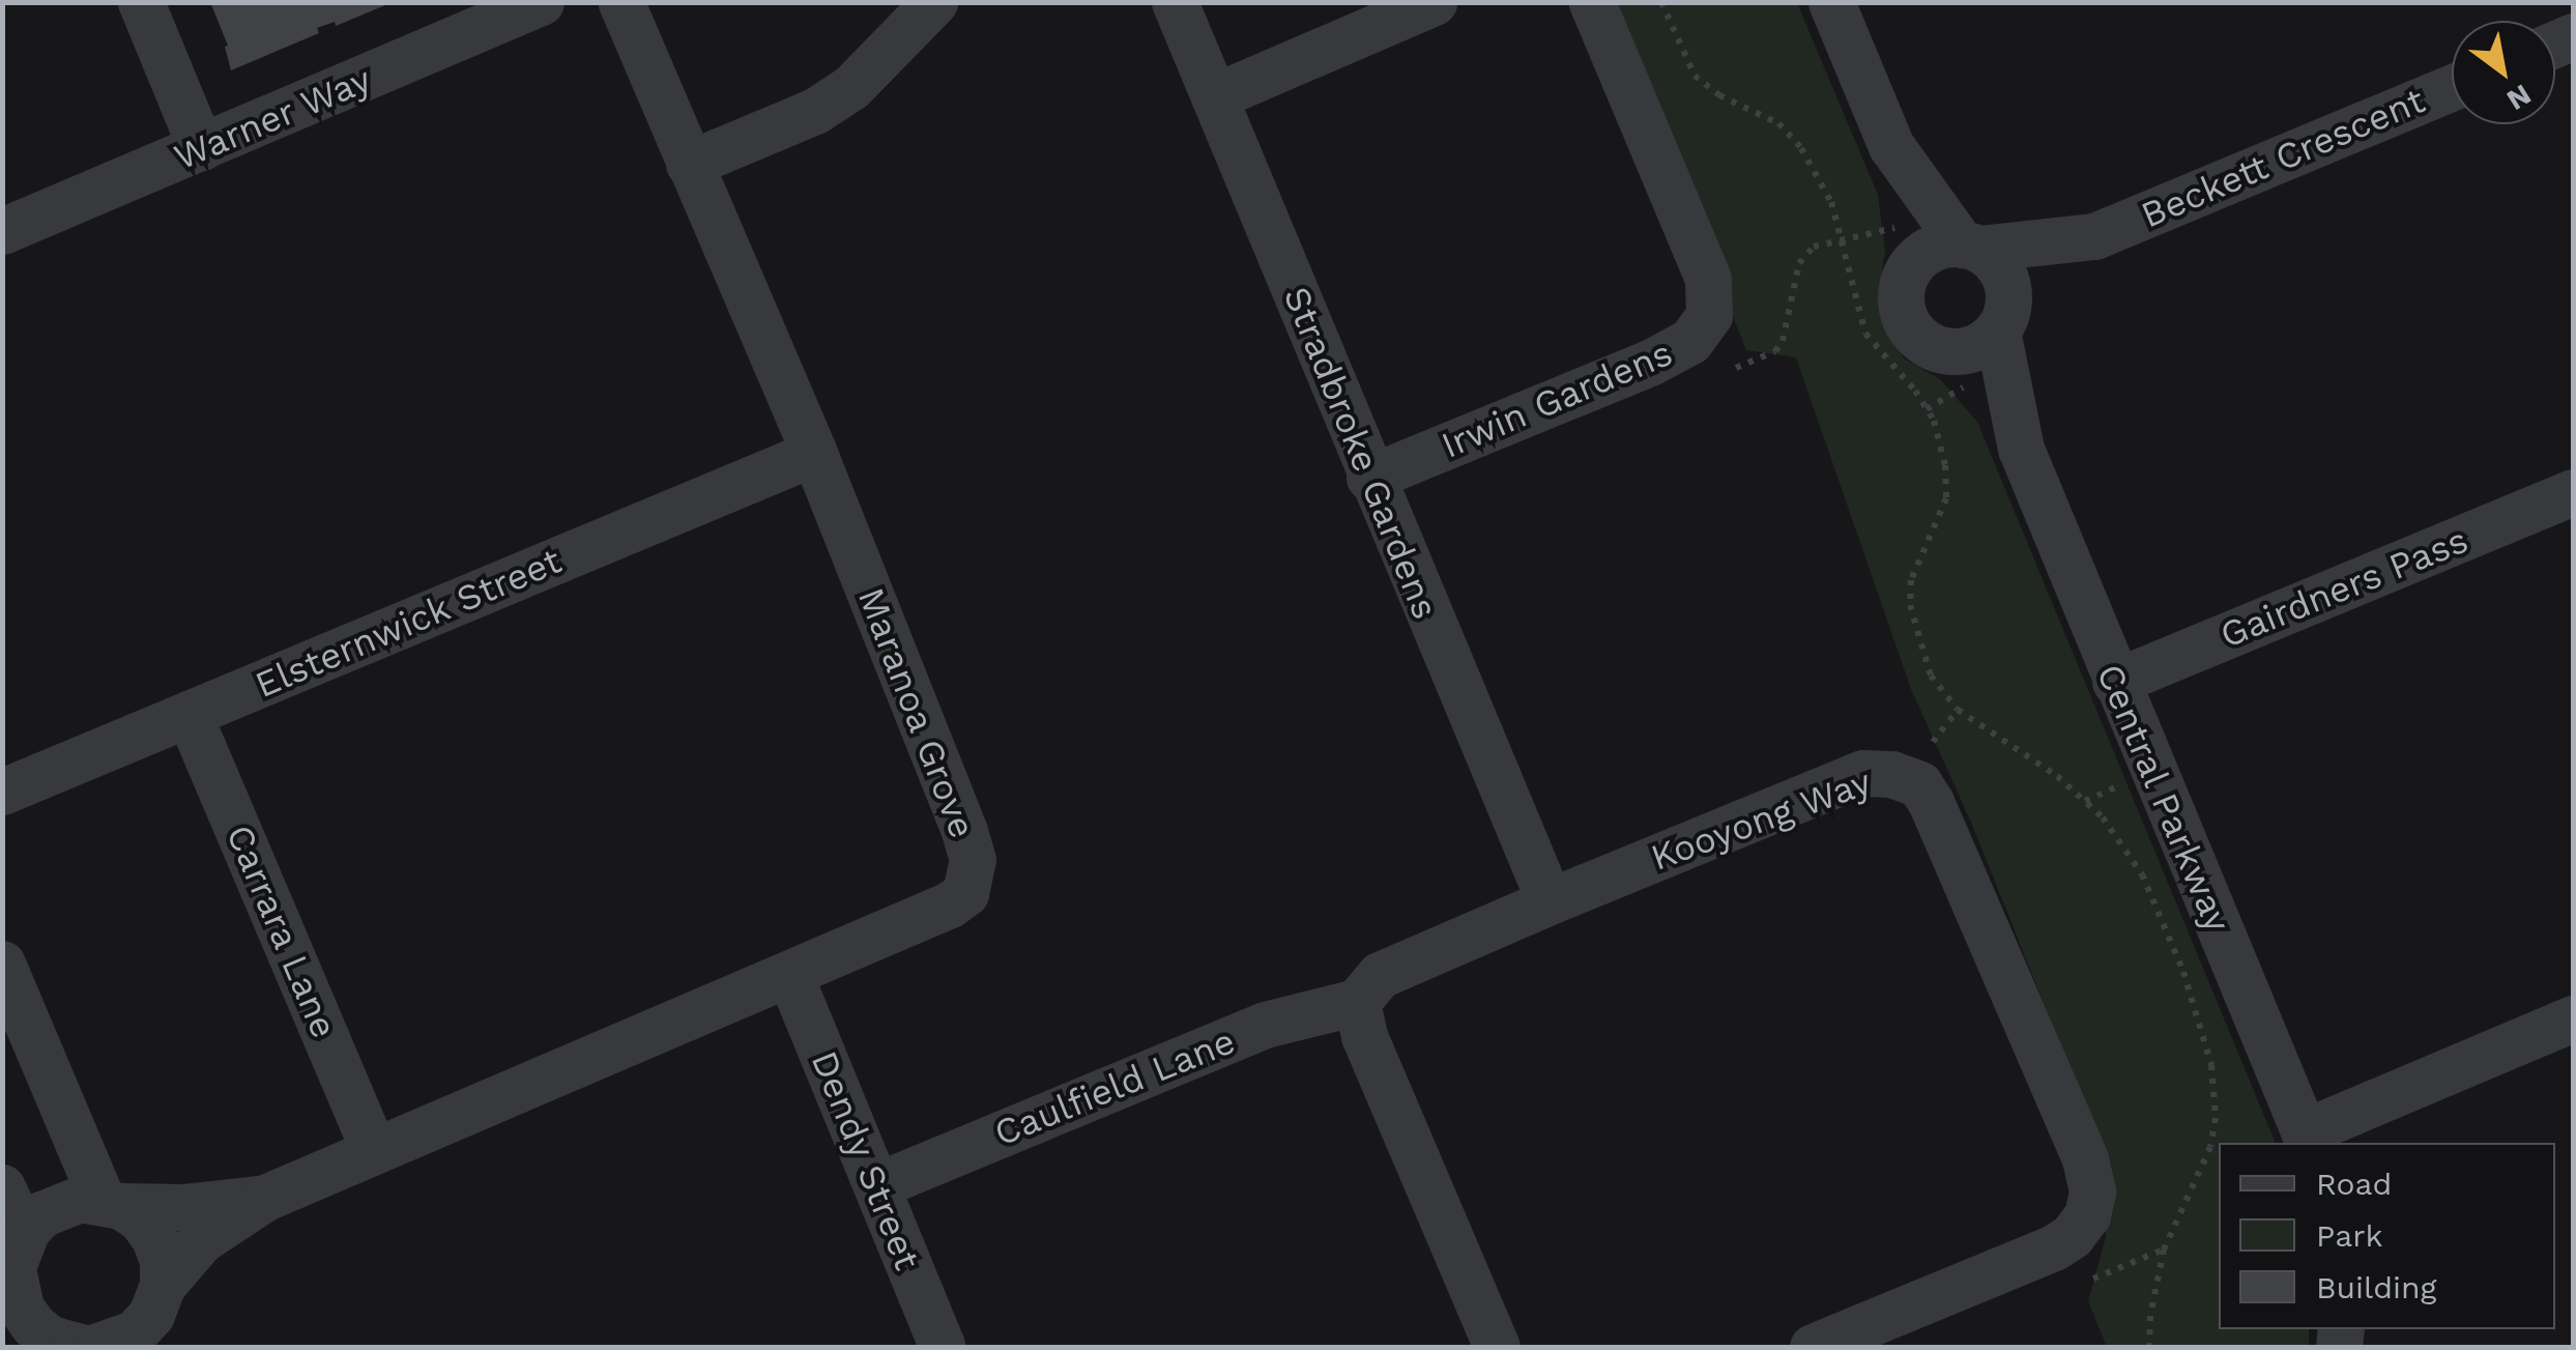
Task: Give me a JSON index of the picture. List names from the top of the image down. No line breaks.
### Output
{"streets":{"street":["Warner Way","Beckett Crescent","Irwin Gardens","Stradbroke Gardens","Gairdners Pass","Elsternwick Street","Maranoa Grove","Central Parkway","Kooyong Way","Carrara Lane","Caulfield Lane","Dendy Street"]},"crossings":[["Beckett Crescent","Central Parkway"],["Irwin Gardens","Stradbroke Gardens"],["Stradbroke Gardens","Kooyong Way"],["Gairdners Pass","Central Parkway"],["Elsternwick Street","Maranoa Grove"],["Elsternwick Street","Carrara Lane"],["Maranoa Grove","Carrara Lane"],["Maranoa Grove","Dendy Street"],["Kooyong Way","Caulfield Lane"],["Caulfield Lane","Dendy Street"]],"legend":["Road","Park","Building"],"north":"bottom right"}
